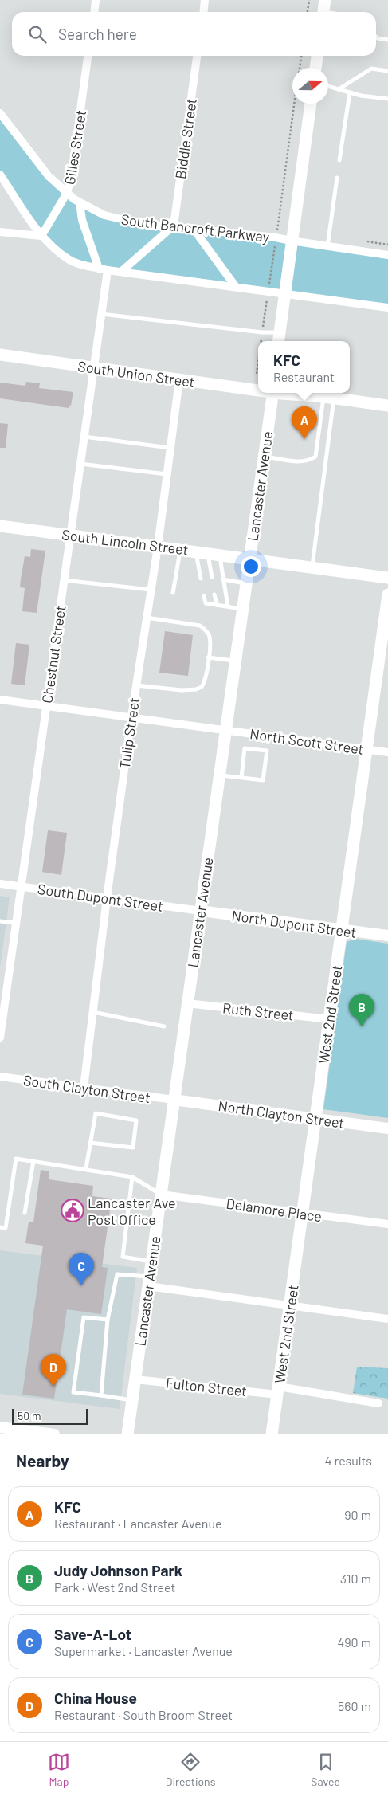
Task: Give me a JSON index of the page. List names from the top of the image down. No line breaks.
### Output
{"streets":{"main road":["South Union Street","Lancaster Avenue","South Lincoln Street","West 2nd Street"],"street":["Biddle Street","Gilles Street","South Bancroft Parkway","Chestnut Street","Tulip Street","North Scott Street","South Dupont Street","North Dupont Street","Ruth Street","South Clayton Street","North Clayton Street","Delamore Place","Fulton Street"]},"crossings":[["Biddle Street","South Bancroft Parkway"],["Gilles Street","South Bancroft Parkway"],["South Union Street","Chestnut Street"],["South Union Street","Tulip Street"],["Lancaster Avenue","South Lincoln Street"],["Lancaster Avenue","North Scott Street"],["Lancaster Avenue","South Dupont Street"],["Lancaster Avenue","North Dupont Street"],["Lancaster Avenue","Ruth Street"],["Lancaster Avenue","South Clayton Street"],["Lancaster Avenue","North Clayton Street"],["Lancaster Avenue","Delamore Place"],["Lancaster Avenue","Fulton Street"],["South Lincoln Street","Chestnut Street"],["South Lincoln Street","Tulip Street"],["Chestnut Street","North Scott Street"],["Chestnut Street","South Dupont Street"],["Tulip Street","North Scott Street"],["Tulip Street","South Dupont Street"],["Tulip Street","South Clayton Street"],["North Scott Street","West 2nd Street"],["South Dupont Street","North Dupont Street"],["North Dupont Street","West 2nd Street"],["Ruth Street","West 2nd Street"],["West 2nd Street","North Clayton Street"],["West 2nd Street","Delamore Place"],["West 2nd Street","Fulton Street"],["South Clayton Street","North Clayton Street"]],"places":{"public building":["Lancaster Ave Post Office"]},"scale_bar":"50 m","north":"right","page":{"search":"Search here","popup":["KFC","Restaurant"],"pins":["A","B","C","D"],"scale":"50 m","heading":["Nearby","4 results"],"list":[{"mark":"A","name":"KFC","note":"Restaurant · Lancaster Avenue","value":"90 m"},{"mark":"B","name":"Judy Johnson Park","note":"Park · West 2nd Street","value":"310 m"},{"mark":"C","name":"Save-A-Lot","note":"Supermarket · Lancaster Avenue","value":"490 m"},{"mark":"D","name":"China House","note":"Restaurant · South Broom Street","value":"560 m"}],"nav":["Map","Directions","Saved"]}}
